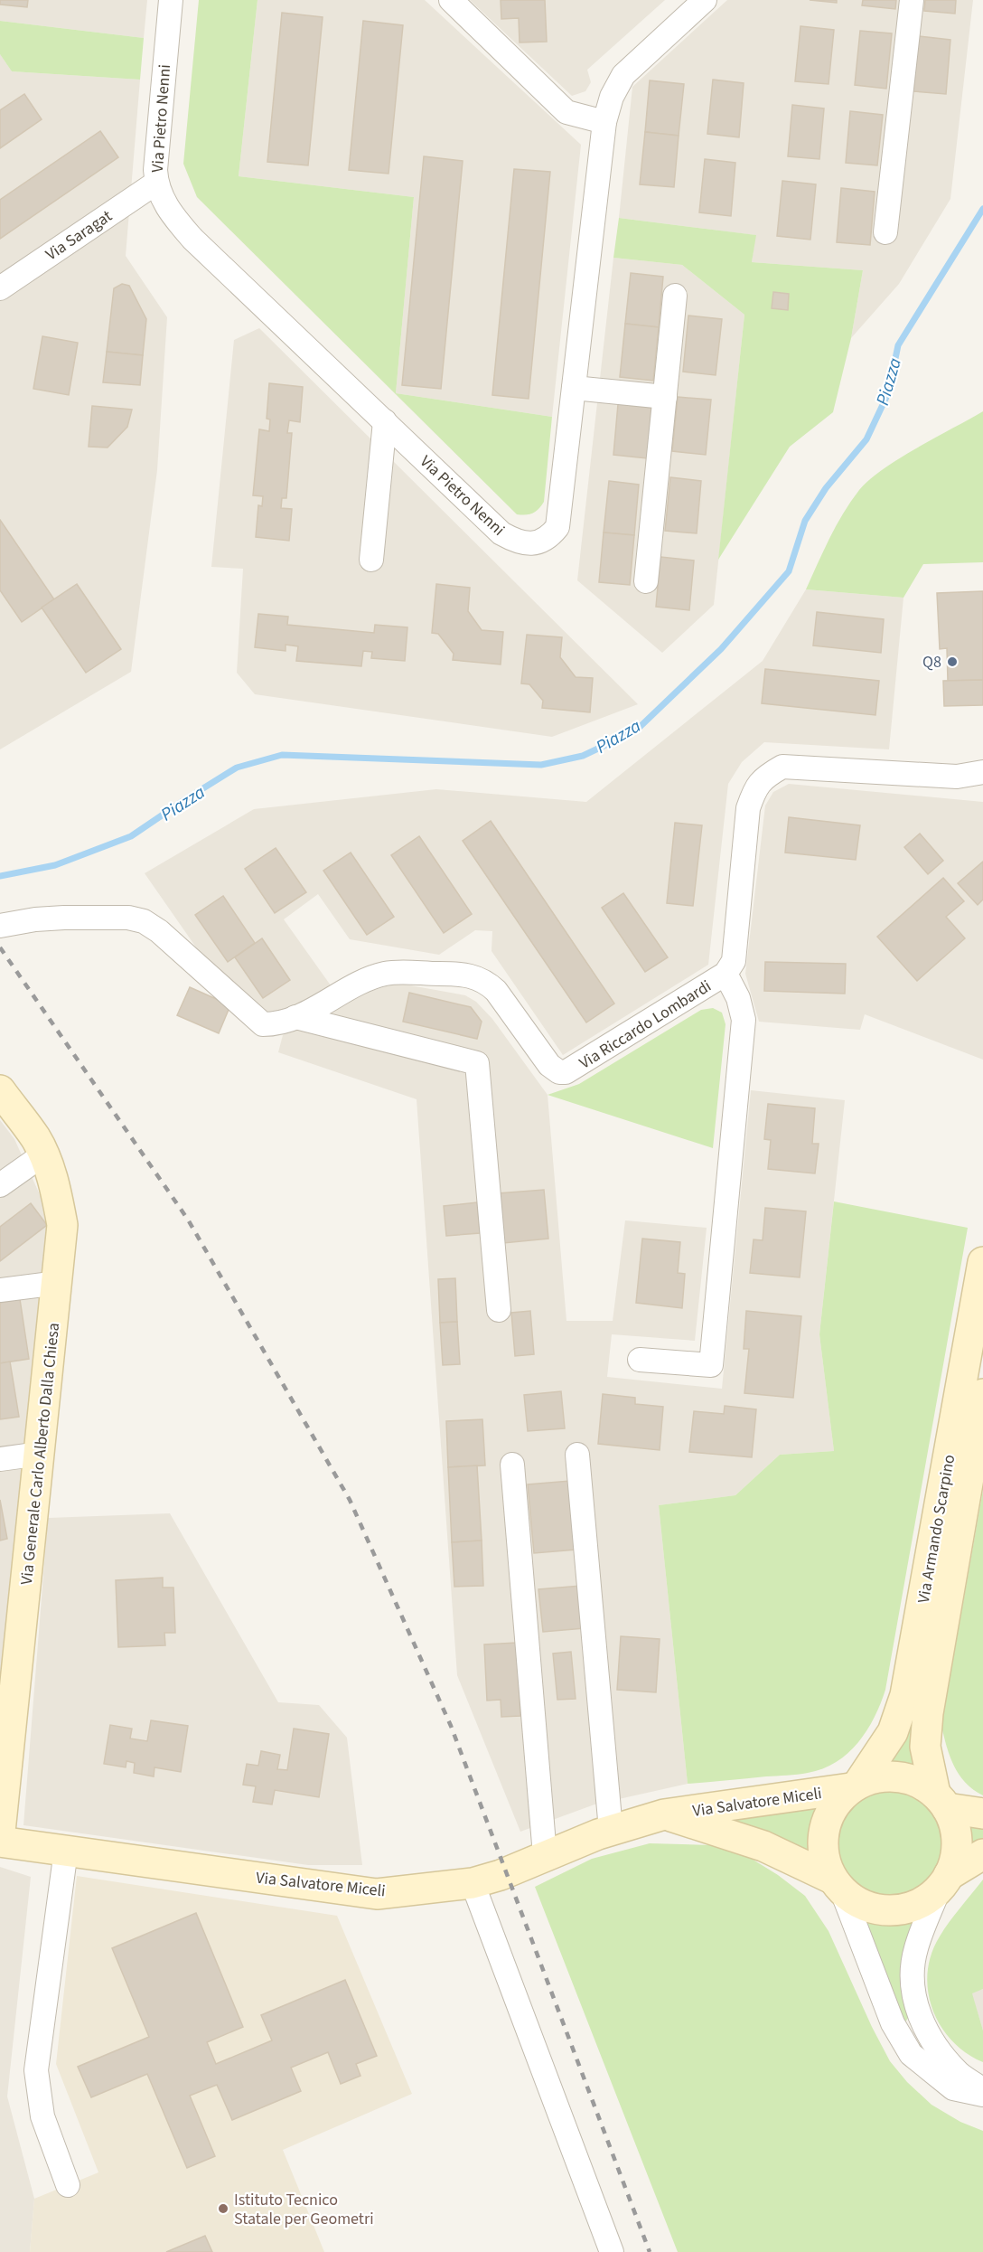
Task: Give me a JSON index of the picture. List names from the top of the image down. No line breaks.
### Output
{"streets":{"street":["Via Pietro Nenni","Via Saragat","Via Riccardo Lombardi","Via Generale Carlo Alberto Dalla Chiesa","Via Armando Scarpino","Via Salvatore Miceli"]},"crossings":[["Via Pietro Nenni","Via Saragat"],["Via Armando Scarpino","Via Salvatore Miceli"]],"water":["Piazza"],"places":["Q8","Istituto Tecnico Statale per Geometri"]}
